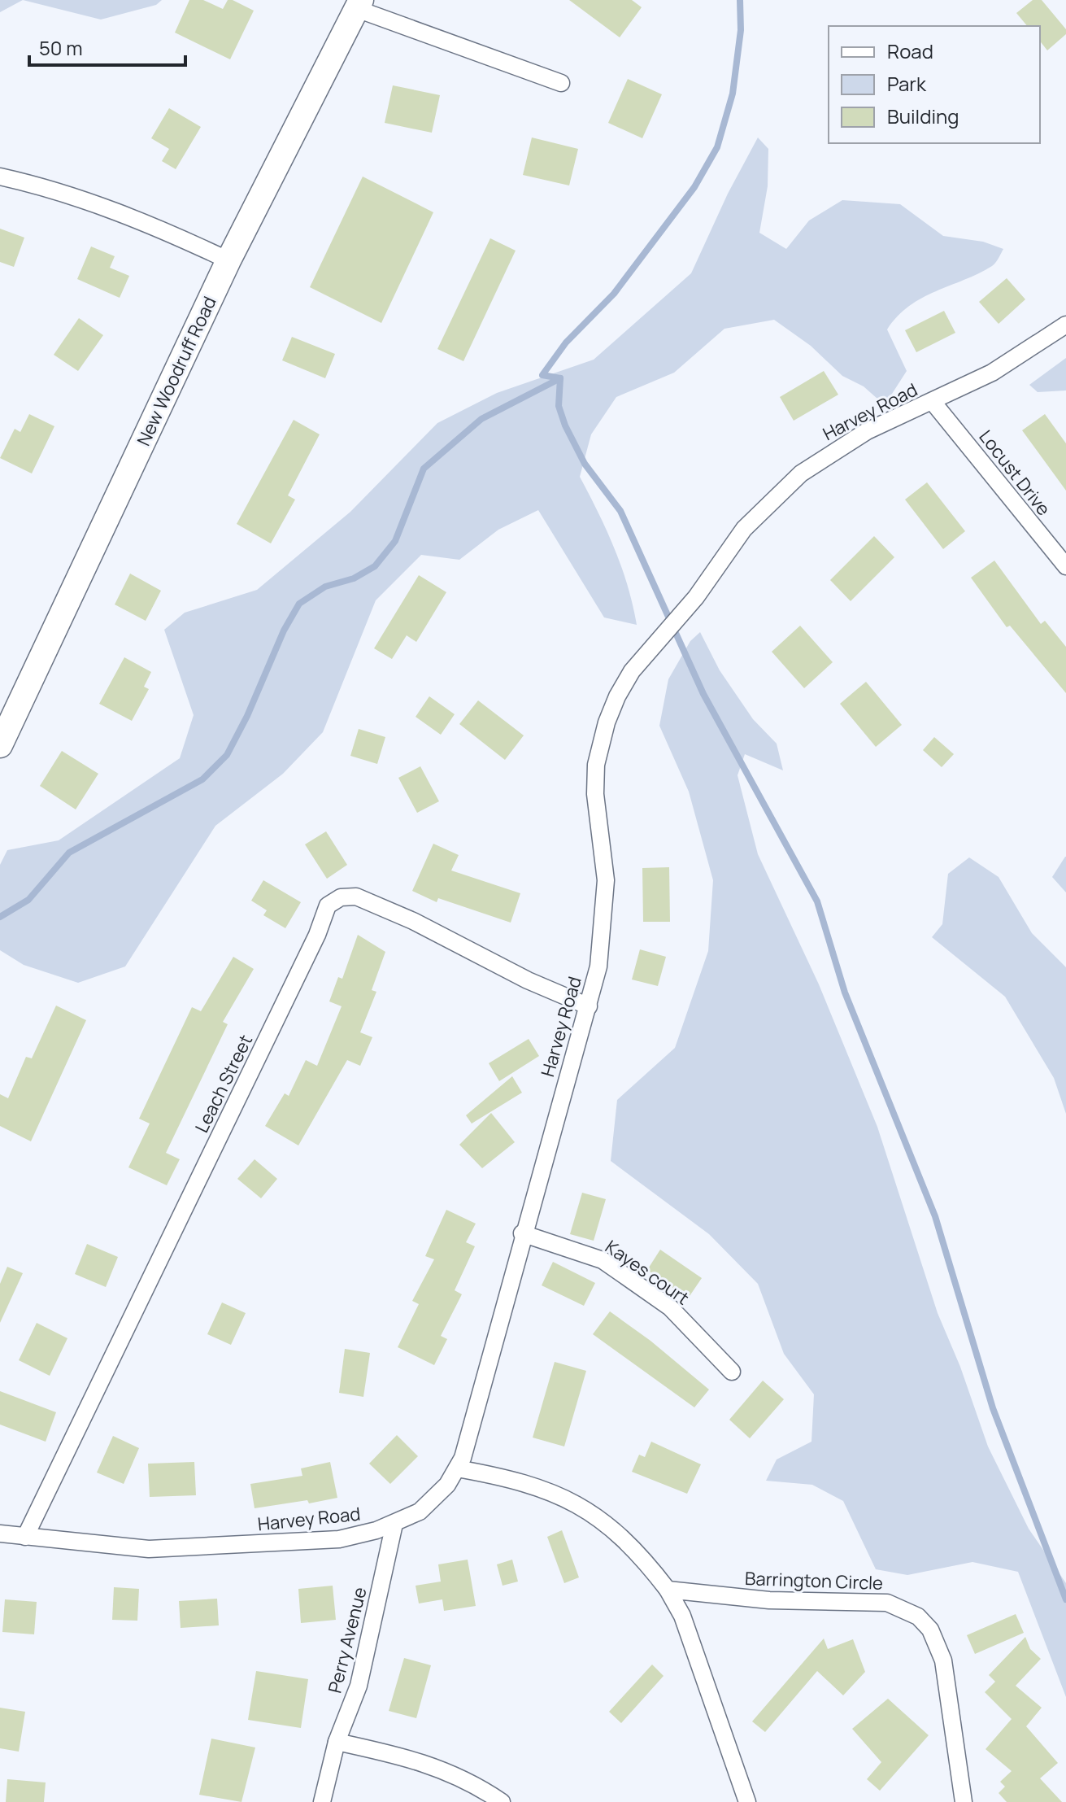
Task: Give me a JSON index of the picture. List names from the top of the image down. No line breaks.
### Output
{"streets":{"main road":["New Woodruff Road"],"street":["Harvey Road","Locust Drive","Leach Street","Kayes court","Barrington Circle","Perry Avenue"]},"crossings":[["Harvey Road","Locust Drive"],["Harvey Road","Leach Street"],["Harvey Road","Kayes court"],["Harvey Road","Perry Avenue"]],"legend":["Road","Park","Building"],"scale_bar":"50 m"}
